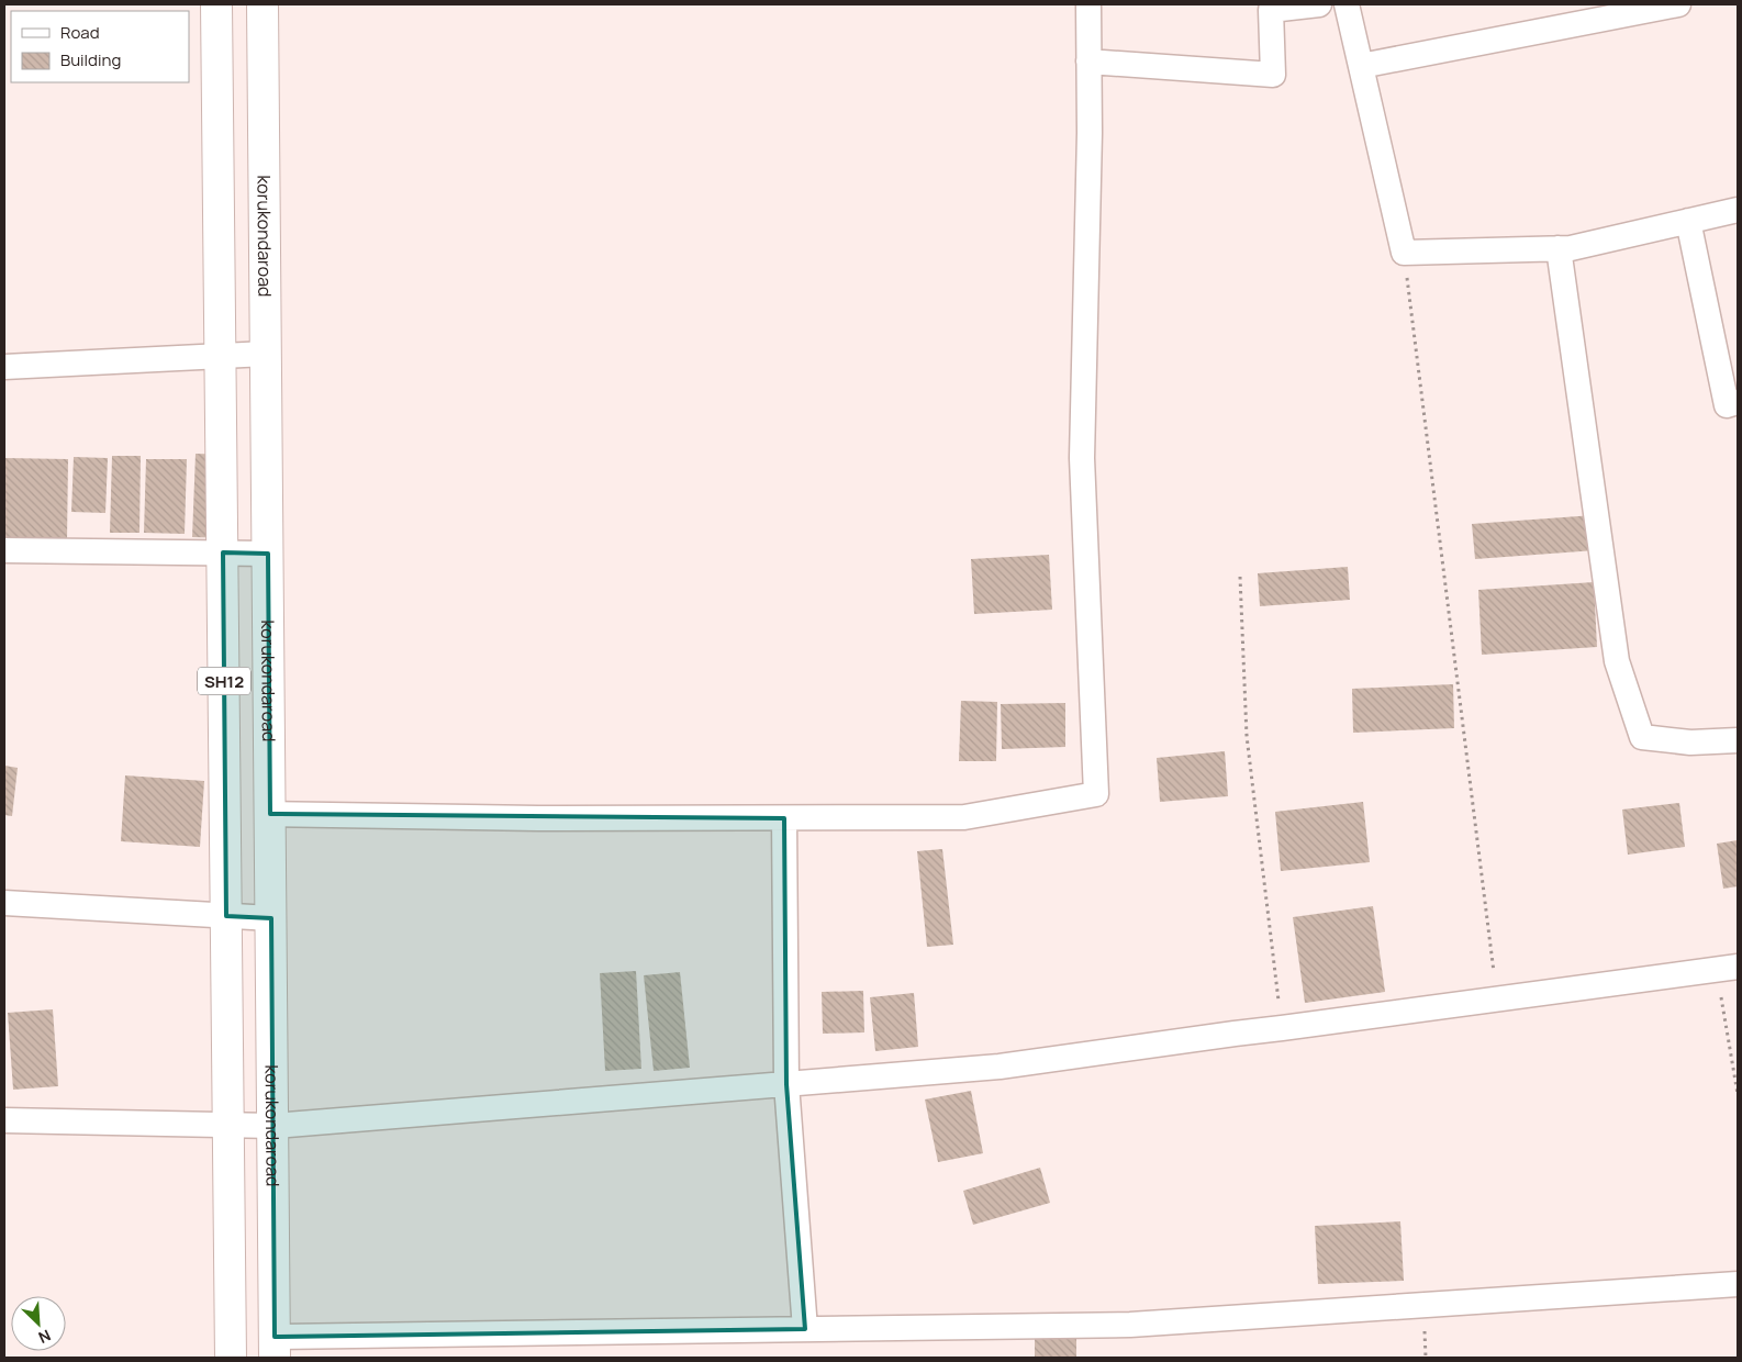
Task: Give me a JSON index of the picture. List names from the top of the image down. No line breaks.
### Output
{"streets":{"main road":["korukondaroad","SH12"]},"legend":["Road","Building"],"north":"bottom right"}
